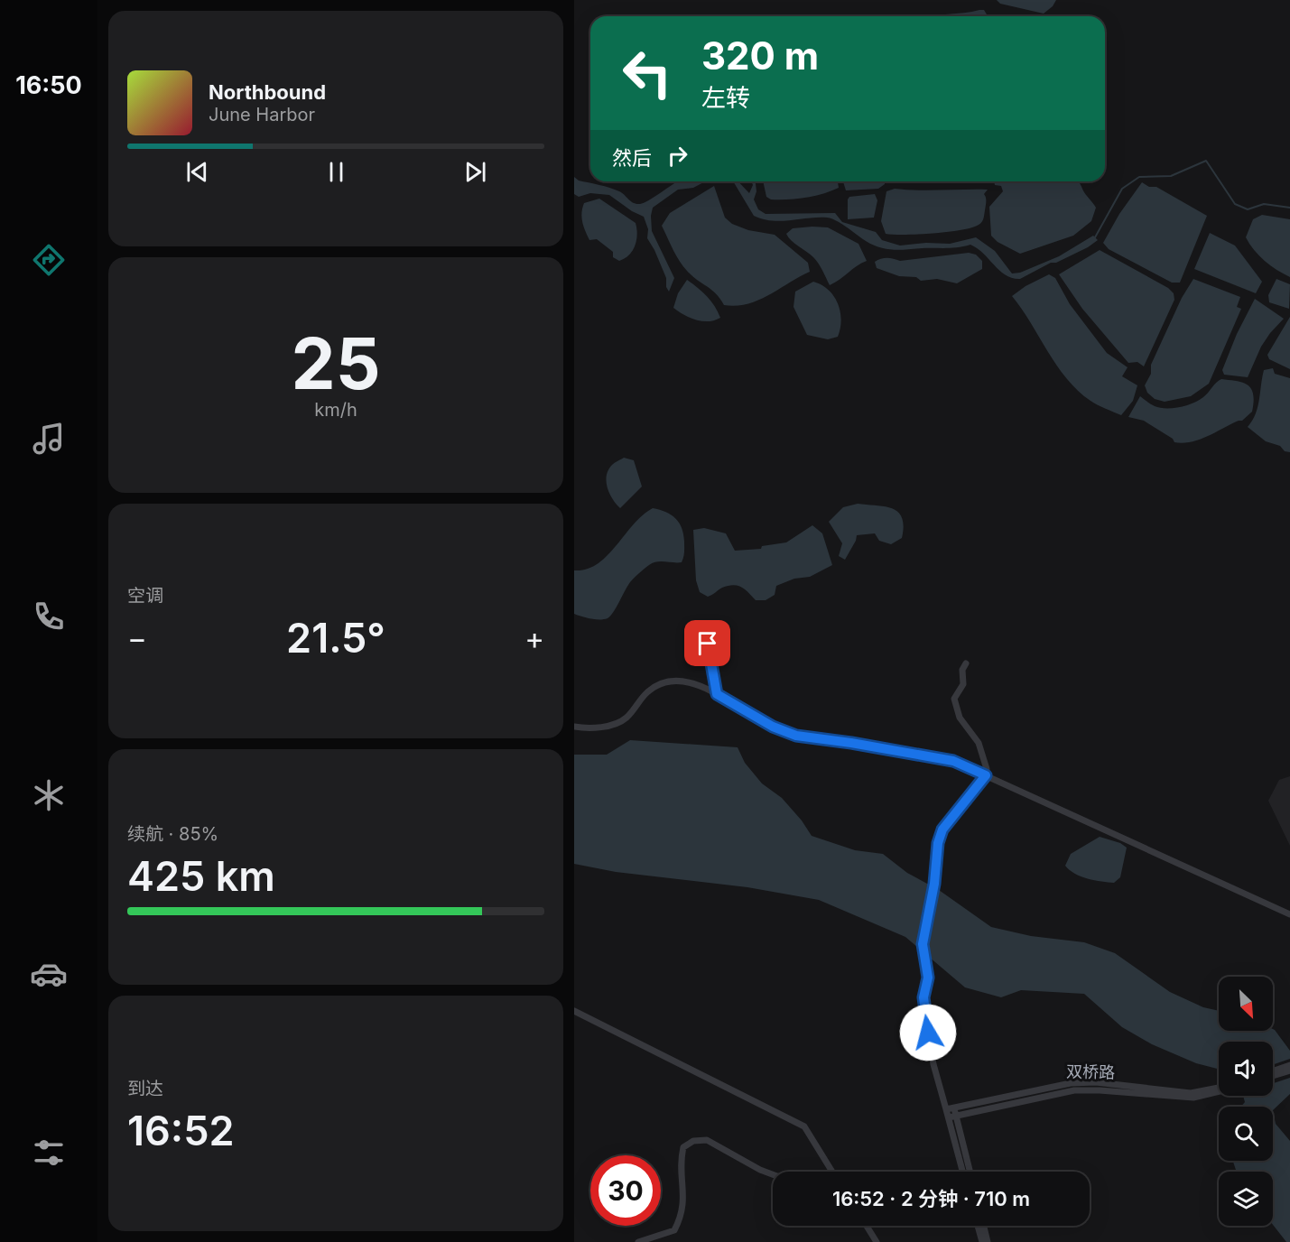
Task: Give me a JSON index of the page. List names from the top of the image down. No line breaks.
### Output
{"streets":{"street":["双桥路"]},"north":"bottom right","page":{"tabs":"16:50","turn":["320 m","左转"],"song":["Northbound","June Harbor"],"then":"然后","tile":[["25","km/h"],"空调",["续航 · 85%","425 km"],["到达","16:52"]],"heat":["−","21.5°","+"],"limit":"30","trip":"16:52 · 2 分钟 · 710 m"}}
